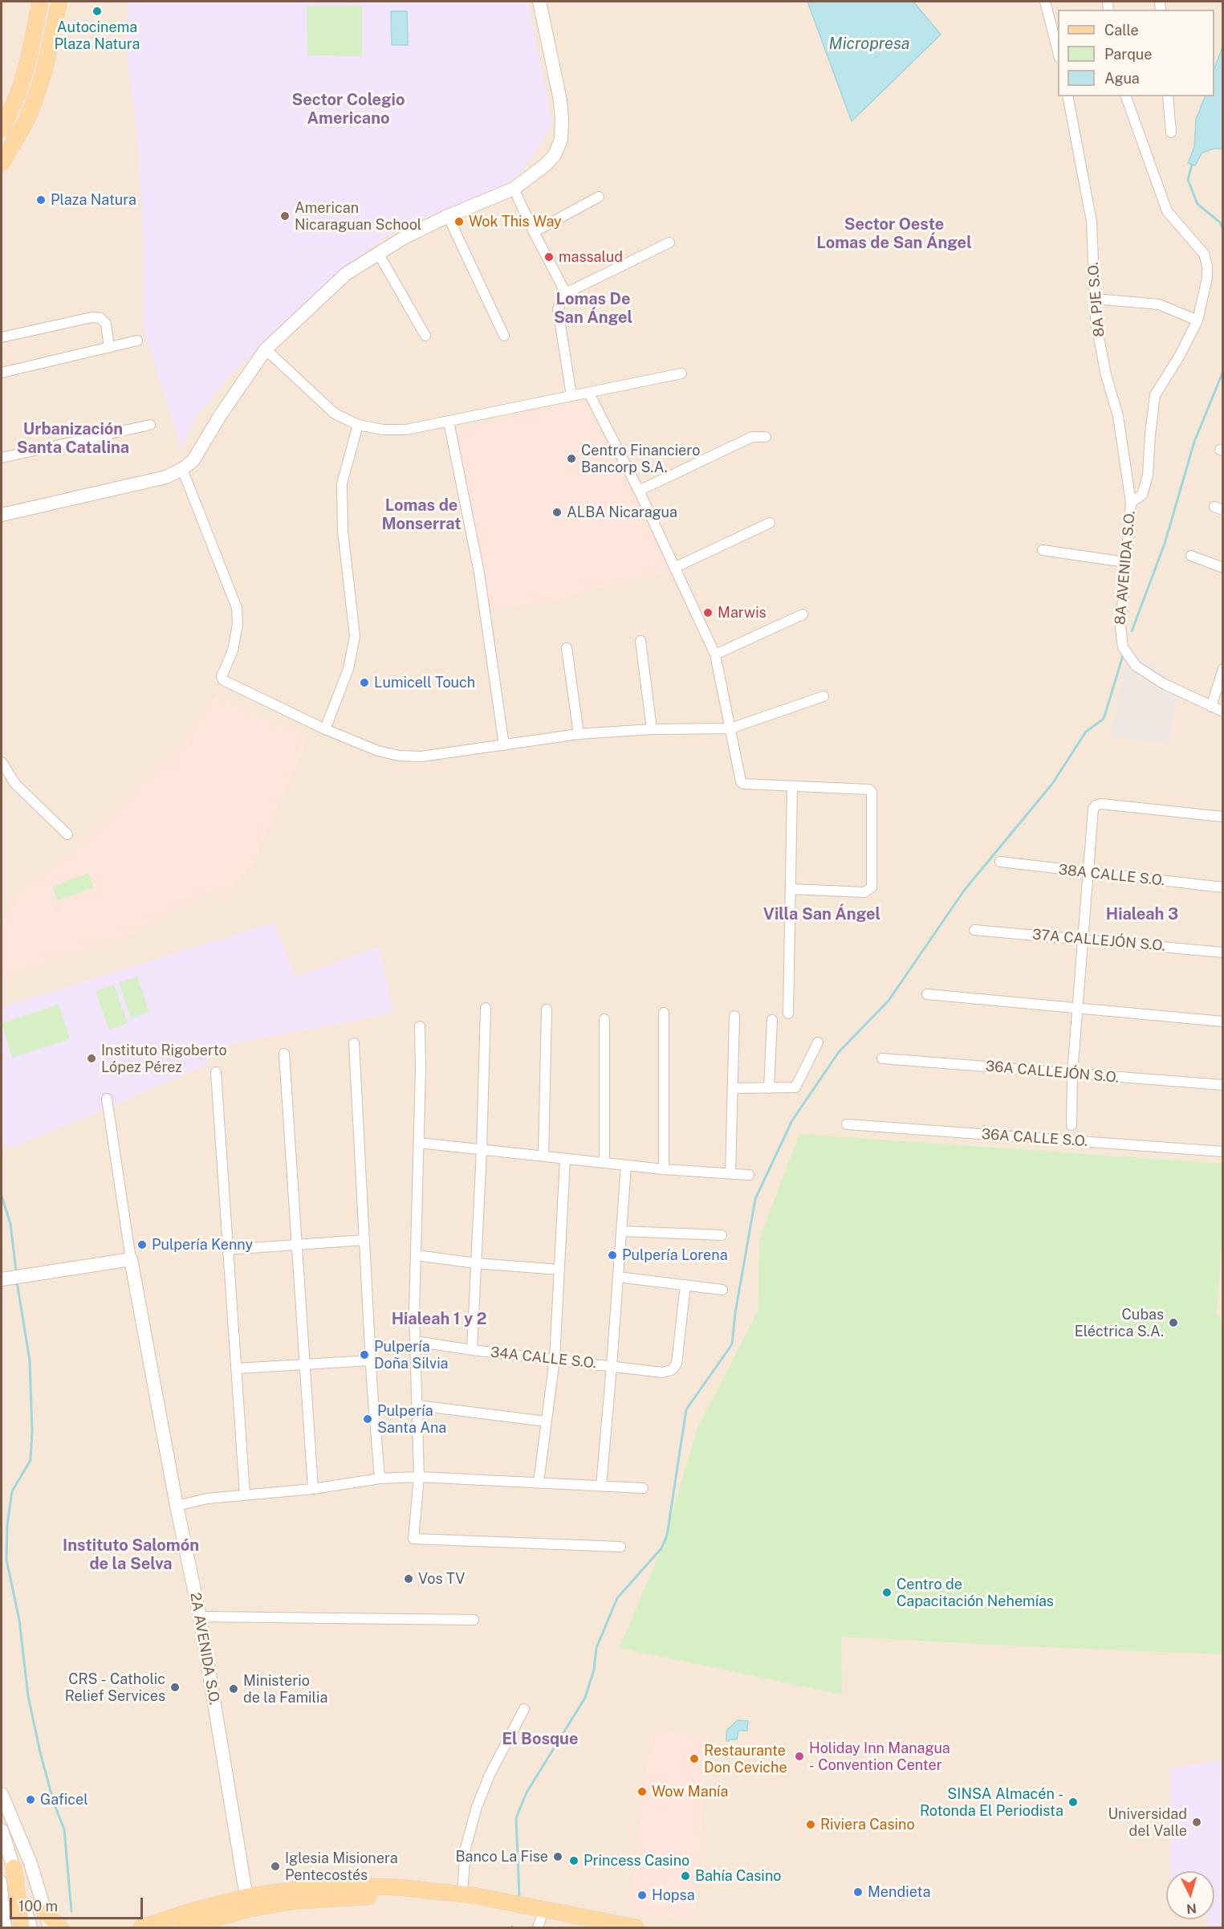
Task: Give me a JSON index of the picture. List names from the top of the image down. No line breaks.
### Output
{"streets":{"street":["8A PJE S.O.","8A AVENIDA S.O.","38A CALLE S.O.","37A CALLEJÓN S.O.","36A CALLEJÓN S.O.","36A CALLE S.O.","34A CALLE S.O.","2A AVENIDA S.O."]},"crossings":[["8A PJE S.O.","8A AVENIDA S.O."]],"districts":["Sector Colegio Americano","Sector Oeste Lomas de San Ángel","Lomas De San Ángel","Urbanización Santa Catalina","Lomas de Monserrat","Villa San Ángel","Hialeah 3","Hialeah 1 y 2","Instituto Salomón de la Selva","El Bosque"],"water":["Micropresa"],"places":["Autocinema Plaza Natura","Plaza Natura","American Nicaraguan School","Wok This Way","massalud","Centro Financiero Bancorp S.A.","ALBA Nicaragua","Marwis","Lumicell Touch","Instituto Rigoberto López Pérez","Pulpería Kenny","Pulpería Lorena","Cubas Eléctrica S.A.","Pulpería Doña Silvia","Pulpería Santa Ana","Vos TV","Centro de Capacitación Nehemías","CRS - Catholic Relief Services","Ministerio de la Familia","Holiday Inn Managua - Convention Center","Restaurante Don Ceviche","Wow Manía","Gaficel","SINSA Almacén - Rotonda El Periodista","Universidad del Valle","Riviera Casino","Banco La Fise","Princess Casino","Iglesia Misionera Pentecostés","Bahía Casino","Mendieta","Hopsa"],"legend":["Calle","Parque","Agua"],"scale_bar":"100 m","north":"bottom"}
